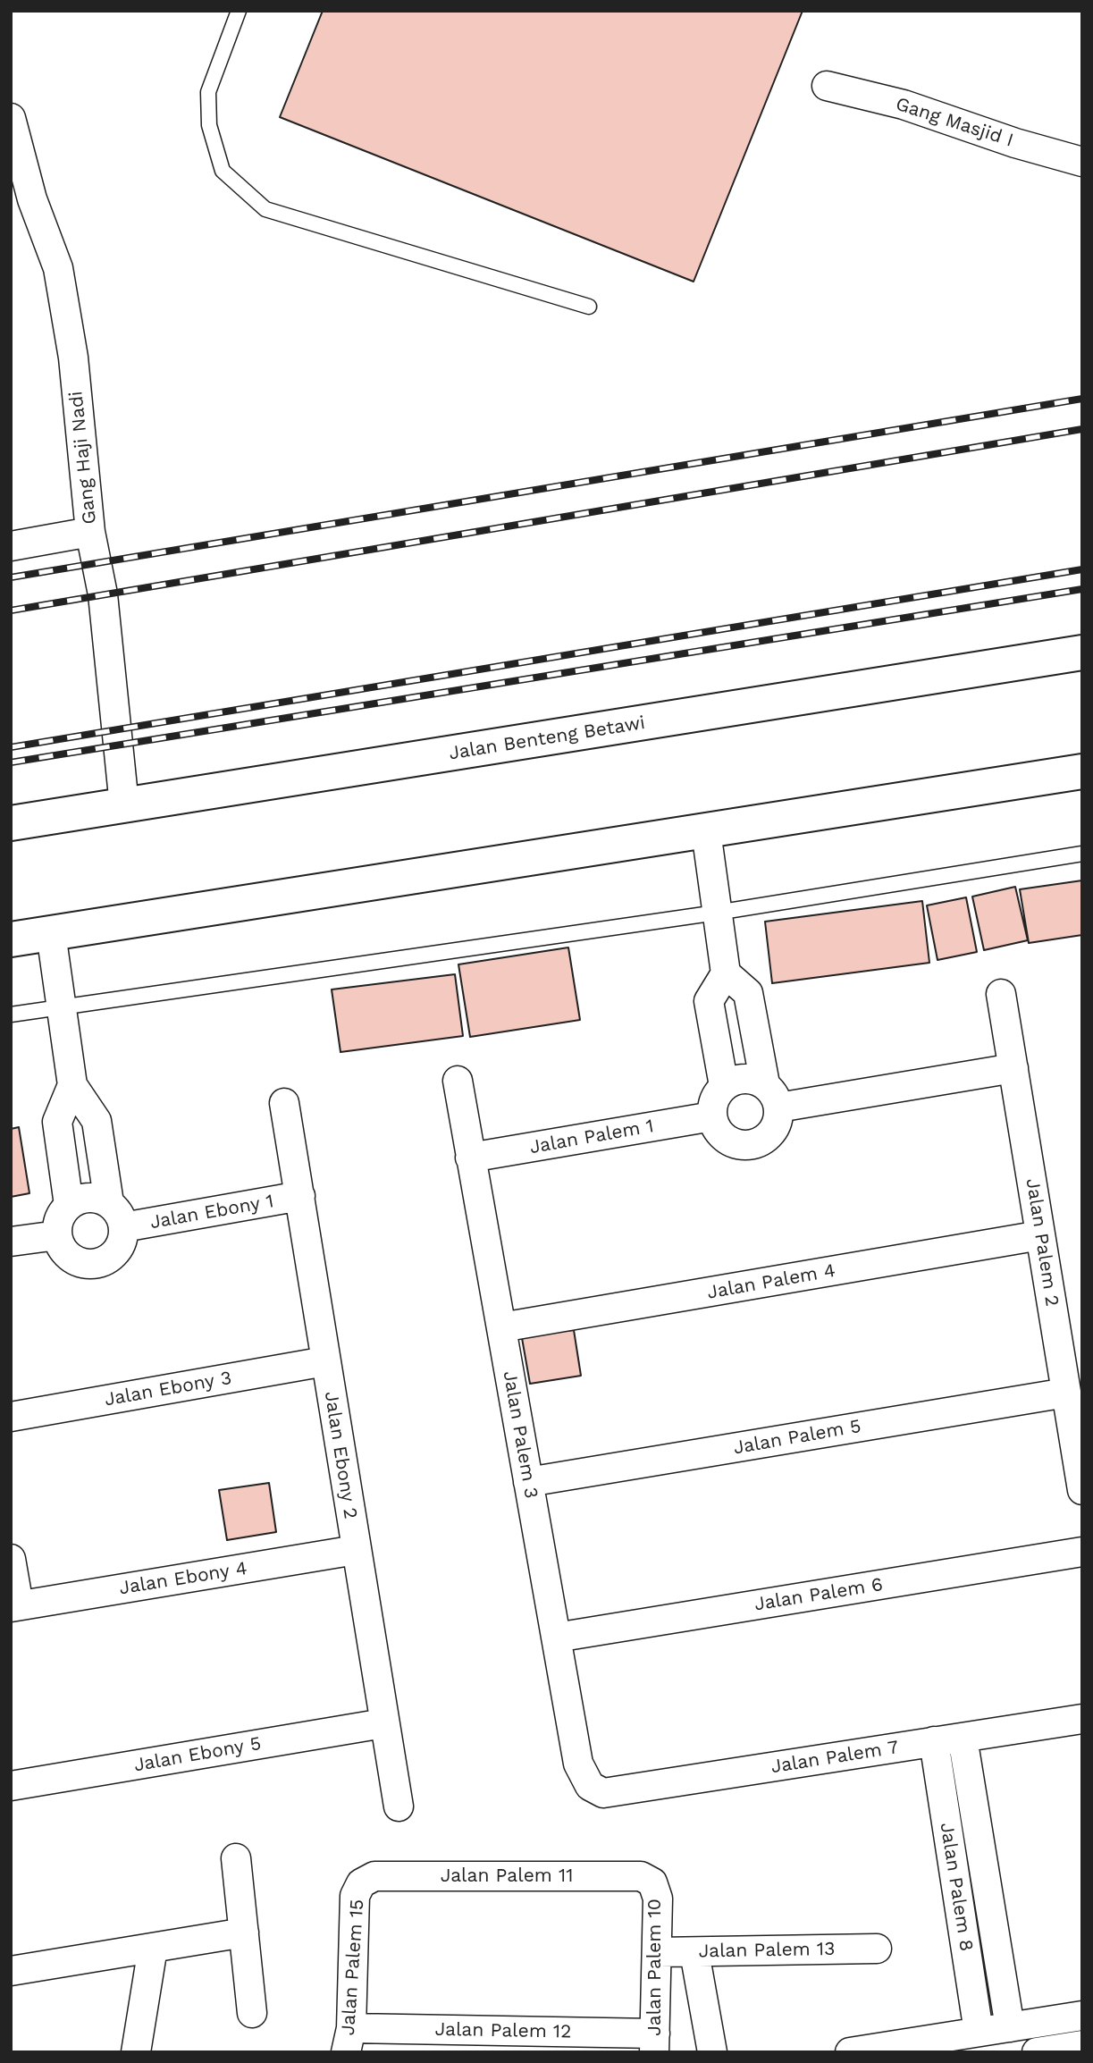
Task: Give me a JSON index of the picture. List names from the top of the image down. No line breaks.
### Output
{"streets":{"main road":["Jalan Benteng Betawi"],"street":["Gang Masjid I","Gang Haji Nadi","Jalan Palem 1","Jalan Ebony 1","Jalan Palem 2","Jalan Palem 4","Jalan Ebony 3","Jalan Palem 3","Jalan Palem 5","Jalan Ebony 2","Jalan Ebony 4","Jalan Palem 6","Jalan Ebony 5","Jalan Palem 7","Jalan Palem 11","Jalan Palem 8","Jalan Palem 13","Jalan Palem 15","Jalan Palem 10","Jalan Palem 12"]},"crossings":[["Gang Haji Nadi","Jalan Benteng Betawi"],["Jalan Palem 1","Jalan Palem 3"],["Jalan Ebony 1","Jalan Ebony 2"],["Jalan Palem 2","Jalan Palem 4"],["Jalan Palem 2","Jalan Palem 5"],["Jalan Palem 4","Jalan Palem 3"],["Jalan Ebony 3","Jalan Ebony 2"],["Jalan Palem 3","Jalan Palem 5"],["Jalan Palem 3","Jalan Palem 6"],["Jalan Palem 3","Jalan Palem 7"],["Jalan Ebony 2","Jalan Ebony 4"],["Jalan Ebony 2","Jalan Ebony 5"],["Jalan Palem 7","Jalan Palem 8"],["Jalan Palem 11","Jalan Palem 15"],["Jalan Palem 11","Jalan Palem 10"],["Jalan Palem 13","Jalan Palem 10"],["Jalan Palem 15","Jalan Palem 12"],["Jalan Palem 10","Jalan Palem 12"]]}
